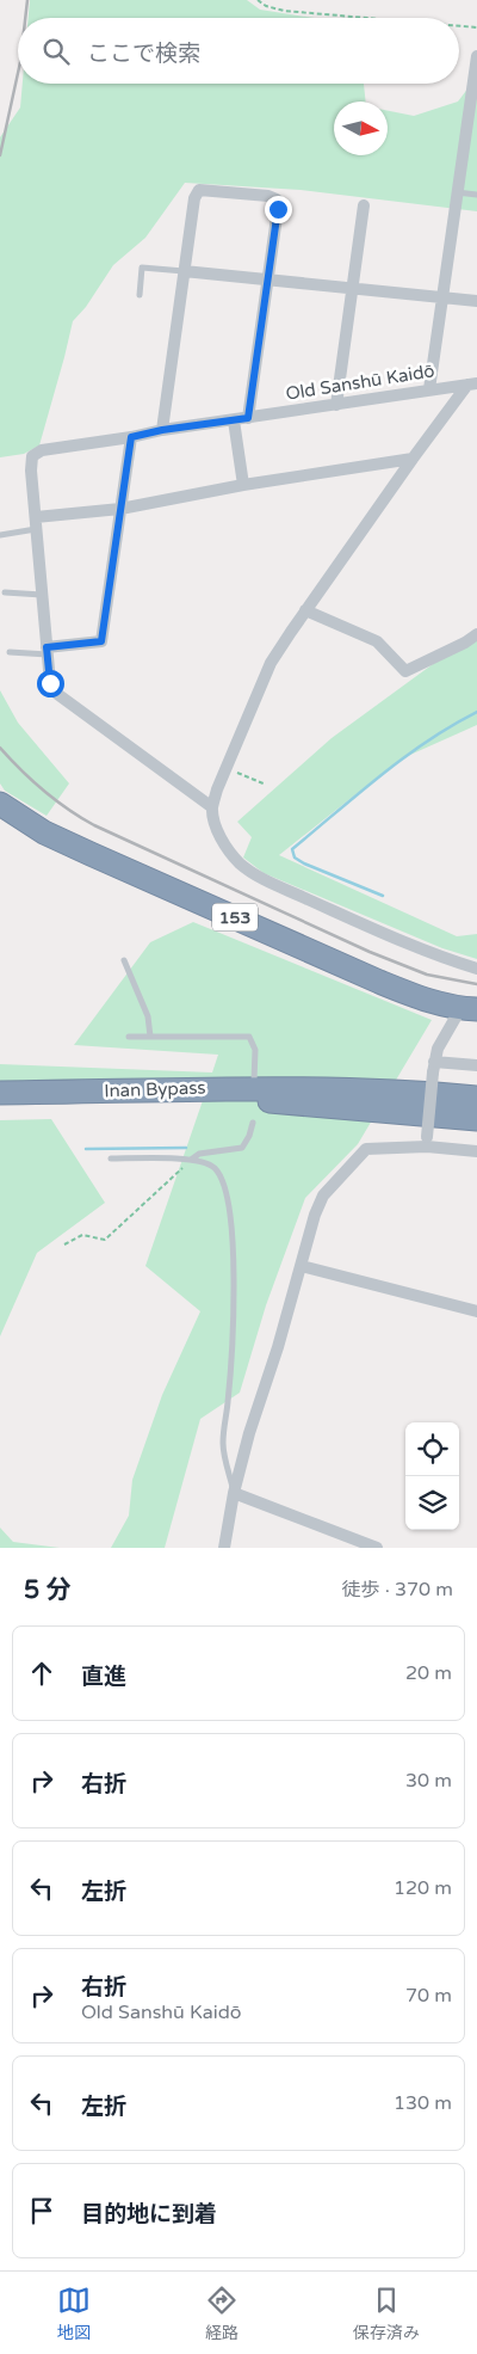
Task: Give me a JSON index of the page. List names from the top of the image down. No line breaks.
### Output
{"streets":{"highway":["153","Inan Bypass"],"street":["Old Sanshū Kaidō"]},"north":"right","page":{"search":"ここで検索","heading":["5 分","徒歩 · 370 m"],"list":[["直進","20 m"],["右折","30 m"],["左折","120 m"],["右折","Old Sanshū Kaidō","70 m"],["左折","130 m"],"目的地に到着"],"nav":["地図","経路","保存済み"]}}
